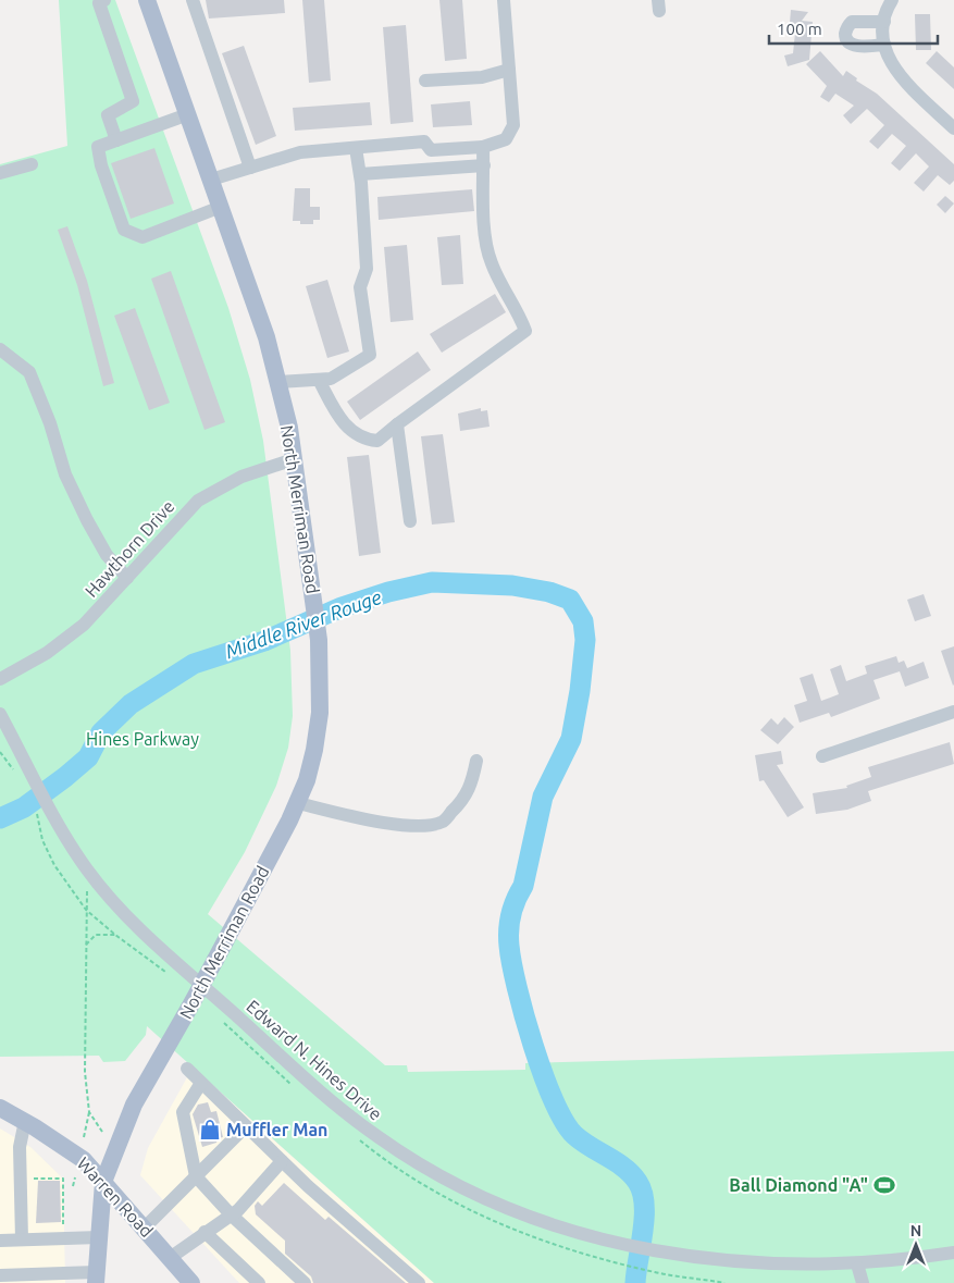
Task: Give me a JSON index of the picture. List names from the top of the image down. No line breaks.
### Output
{"streets":{"main road":["North Merriman Road","Warren Road"],"street":["Hawthorn Drive","Edward N. Hines Drive"]},"crossings":[["North Merriman Road","Hawthorn Drive"],["North Merriman Road","Warren Road"]],"water":["Middle River Rouge"],"parks":["Hines Parkway"],"places":{"shop":["Muffler Man"],"sports":["Ball Diamond \"A\""]},"scale_bar":"100 m","north":"top"}
